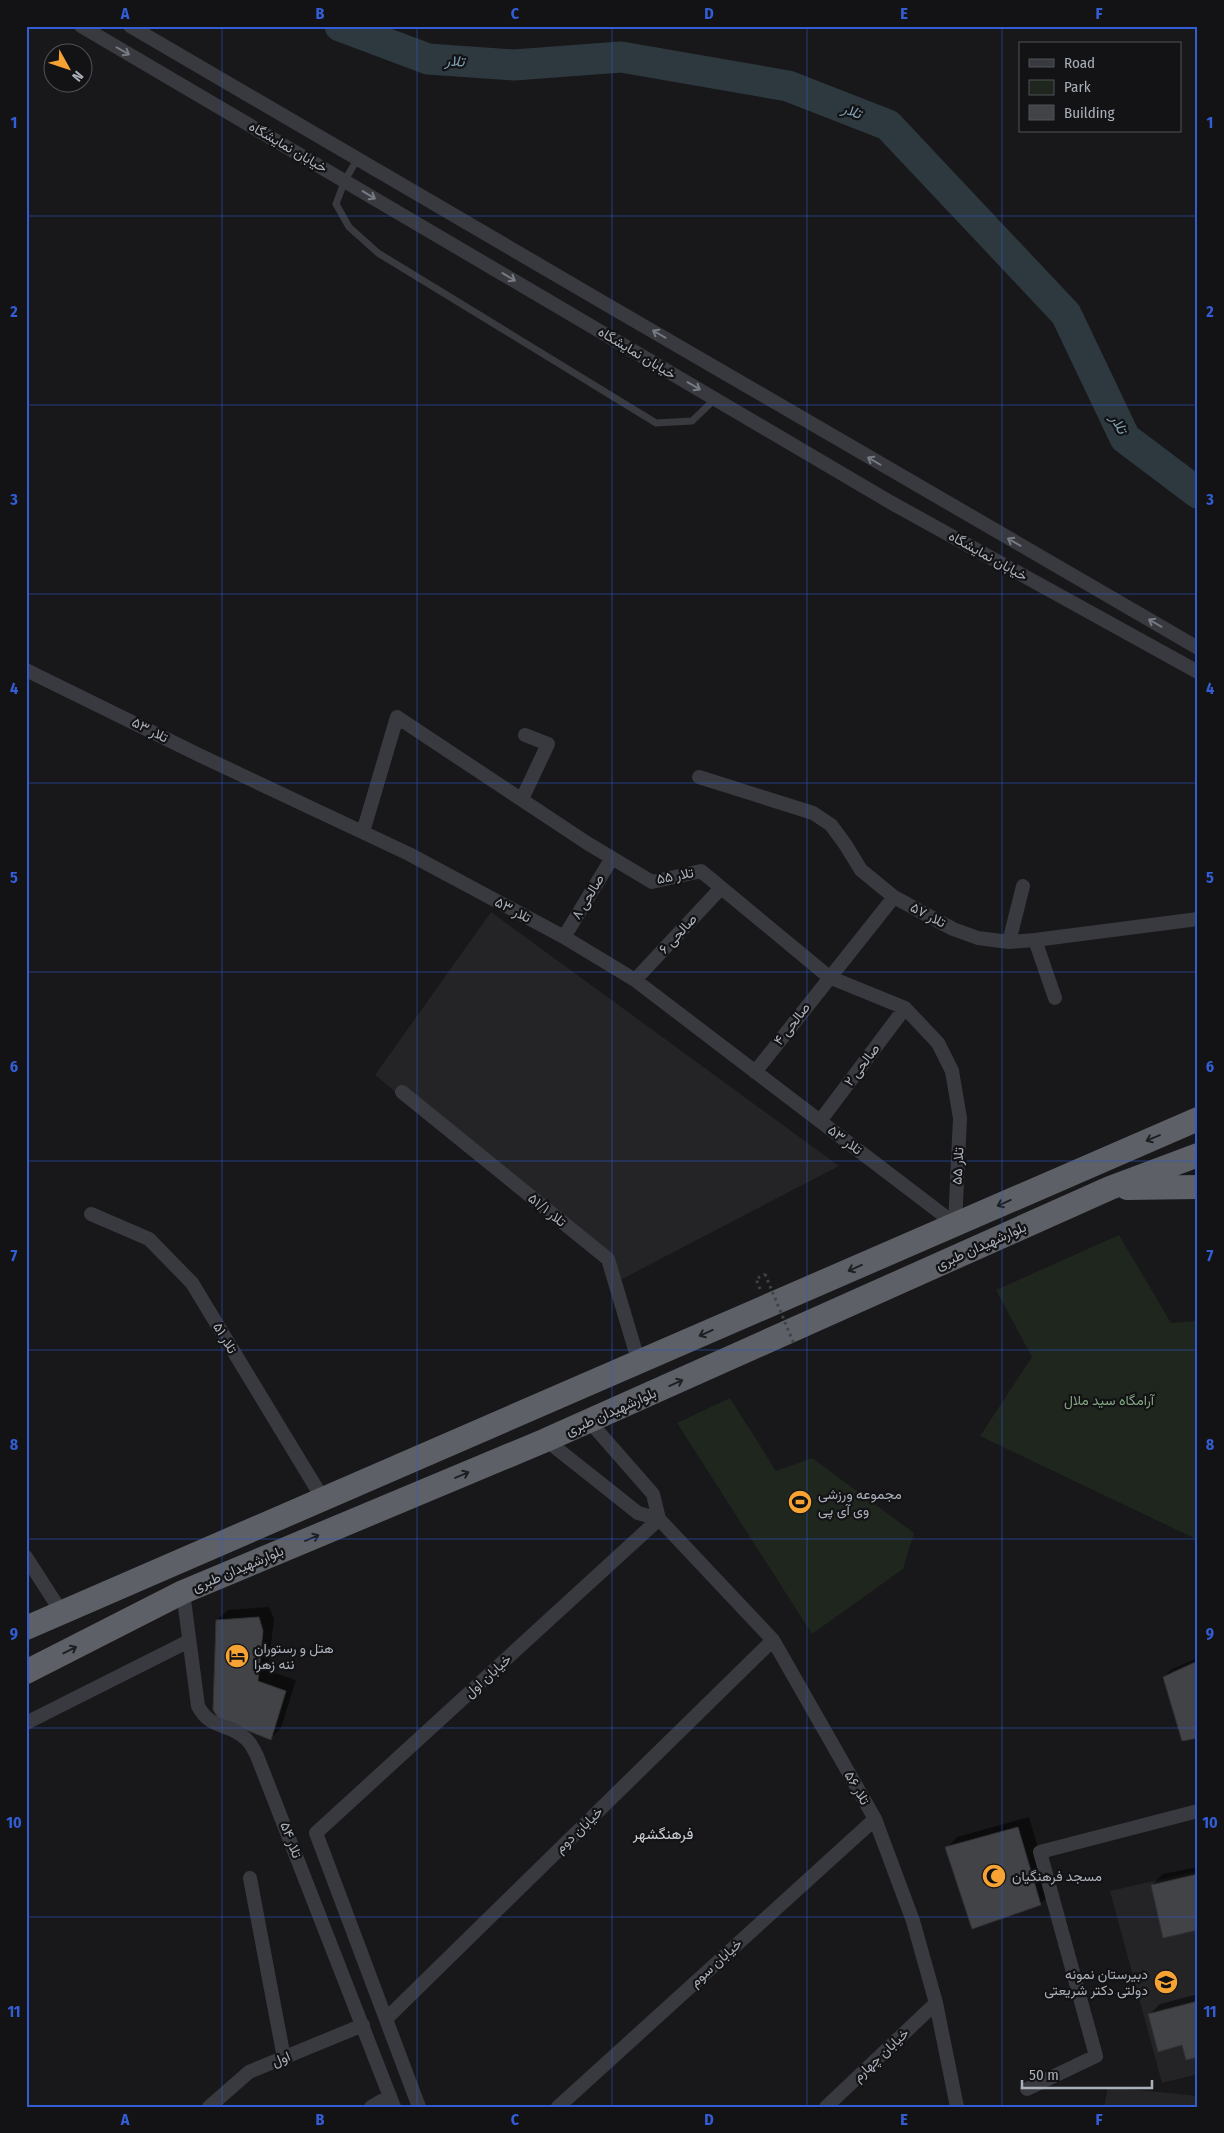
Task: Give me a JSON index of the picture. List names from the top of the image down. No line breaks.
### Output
{"streets":{"highway":["بلوارشهیدان طبری"],"street":["خیابان نمایشگاه","تلار ۵۳","تلار ۵۵","صالحی ۸","تلار ۵۷","صالحی ۶","صالحی ۴","صالحی ۲","تلار ۵۱/۱","تلار ۵۱","خیابان اول","تلار ۵۶","خیابان دوم","تلار ۵۴","خیابان سوم","خیابان چهارم","اول"]},"crossings":[["تلار ۵۳","تلار ۵۵"],["تلار ۵۳","صالحی ۸"],["تلار ۵۳","صالحی ۶"],["تلار ۵۳","صالحی ۴"],["تلار ۵۳","صالحی ۲"],["تلار ۵۵","صالحی ۸"],["تلار ۵۵","صالحی ۶"],["تلار ۵۵","صالحی ۴"],["تلار ۵۵","صالحی ۲"],["تلار ۵۷","صالحی ۴"],["بلوارشهیدان طبری","تلار ۵۴"],["خیابان اول","تلار ۵۶"],["خیابان اول","خیابان دوم"],["تلار ۵۶","خیابان دوم"],["تلار ۵۶","خیابان سوم"],["تلار ۵۶","خیابان چهارم"],["تلار ۵۴","اول"]],"districts":["فرهنگشهر"],"water":["تلار"],"parks":["آرامگاه سید ملال"],"places":{"sports":["مجموعه ورزشی وی آی پی"],"hotel":["هتل و رستوران ننه زهرا"],"mosque":["مسجد فرهنگیان"],"school or university":["دبیرستان نمونه دولتی دکتر شریعتی"]},"legend":["Road","Park","Building"],"scale_bar":"50 m","north":"bottom right","grid":{"columns":["A","B","C","D","E","F"],"rows":["1","2","3","4","5","6","7","8","9","10","11"]}}
